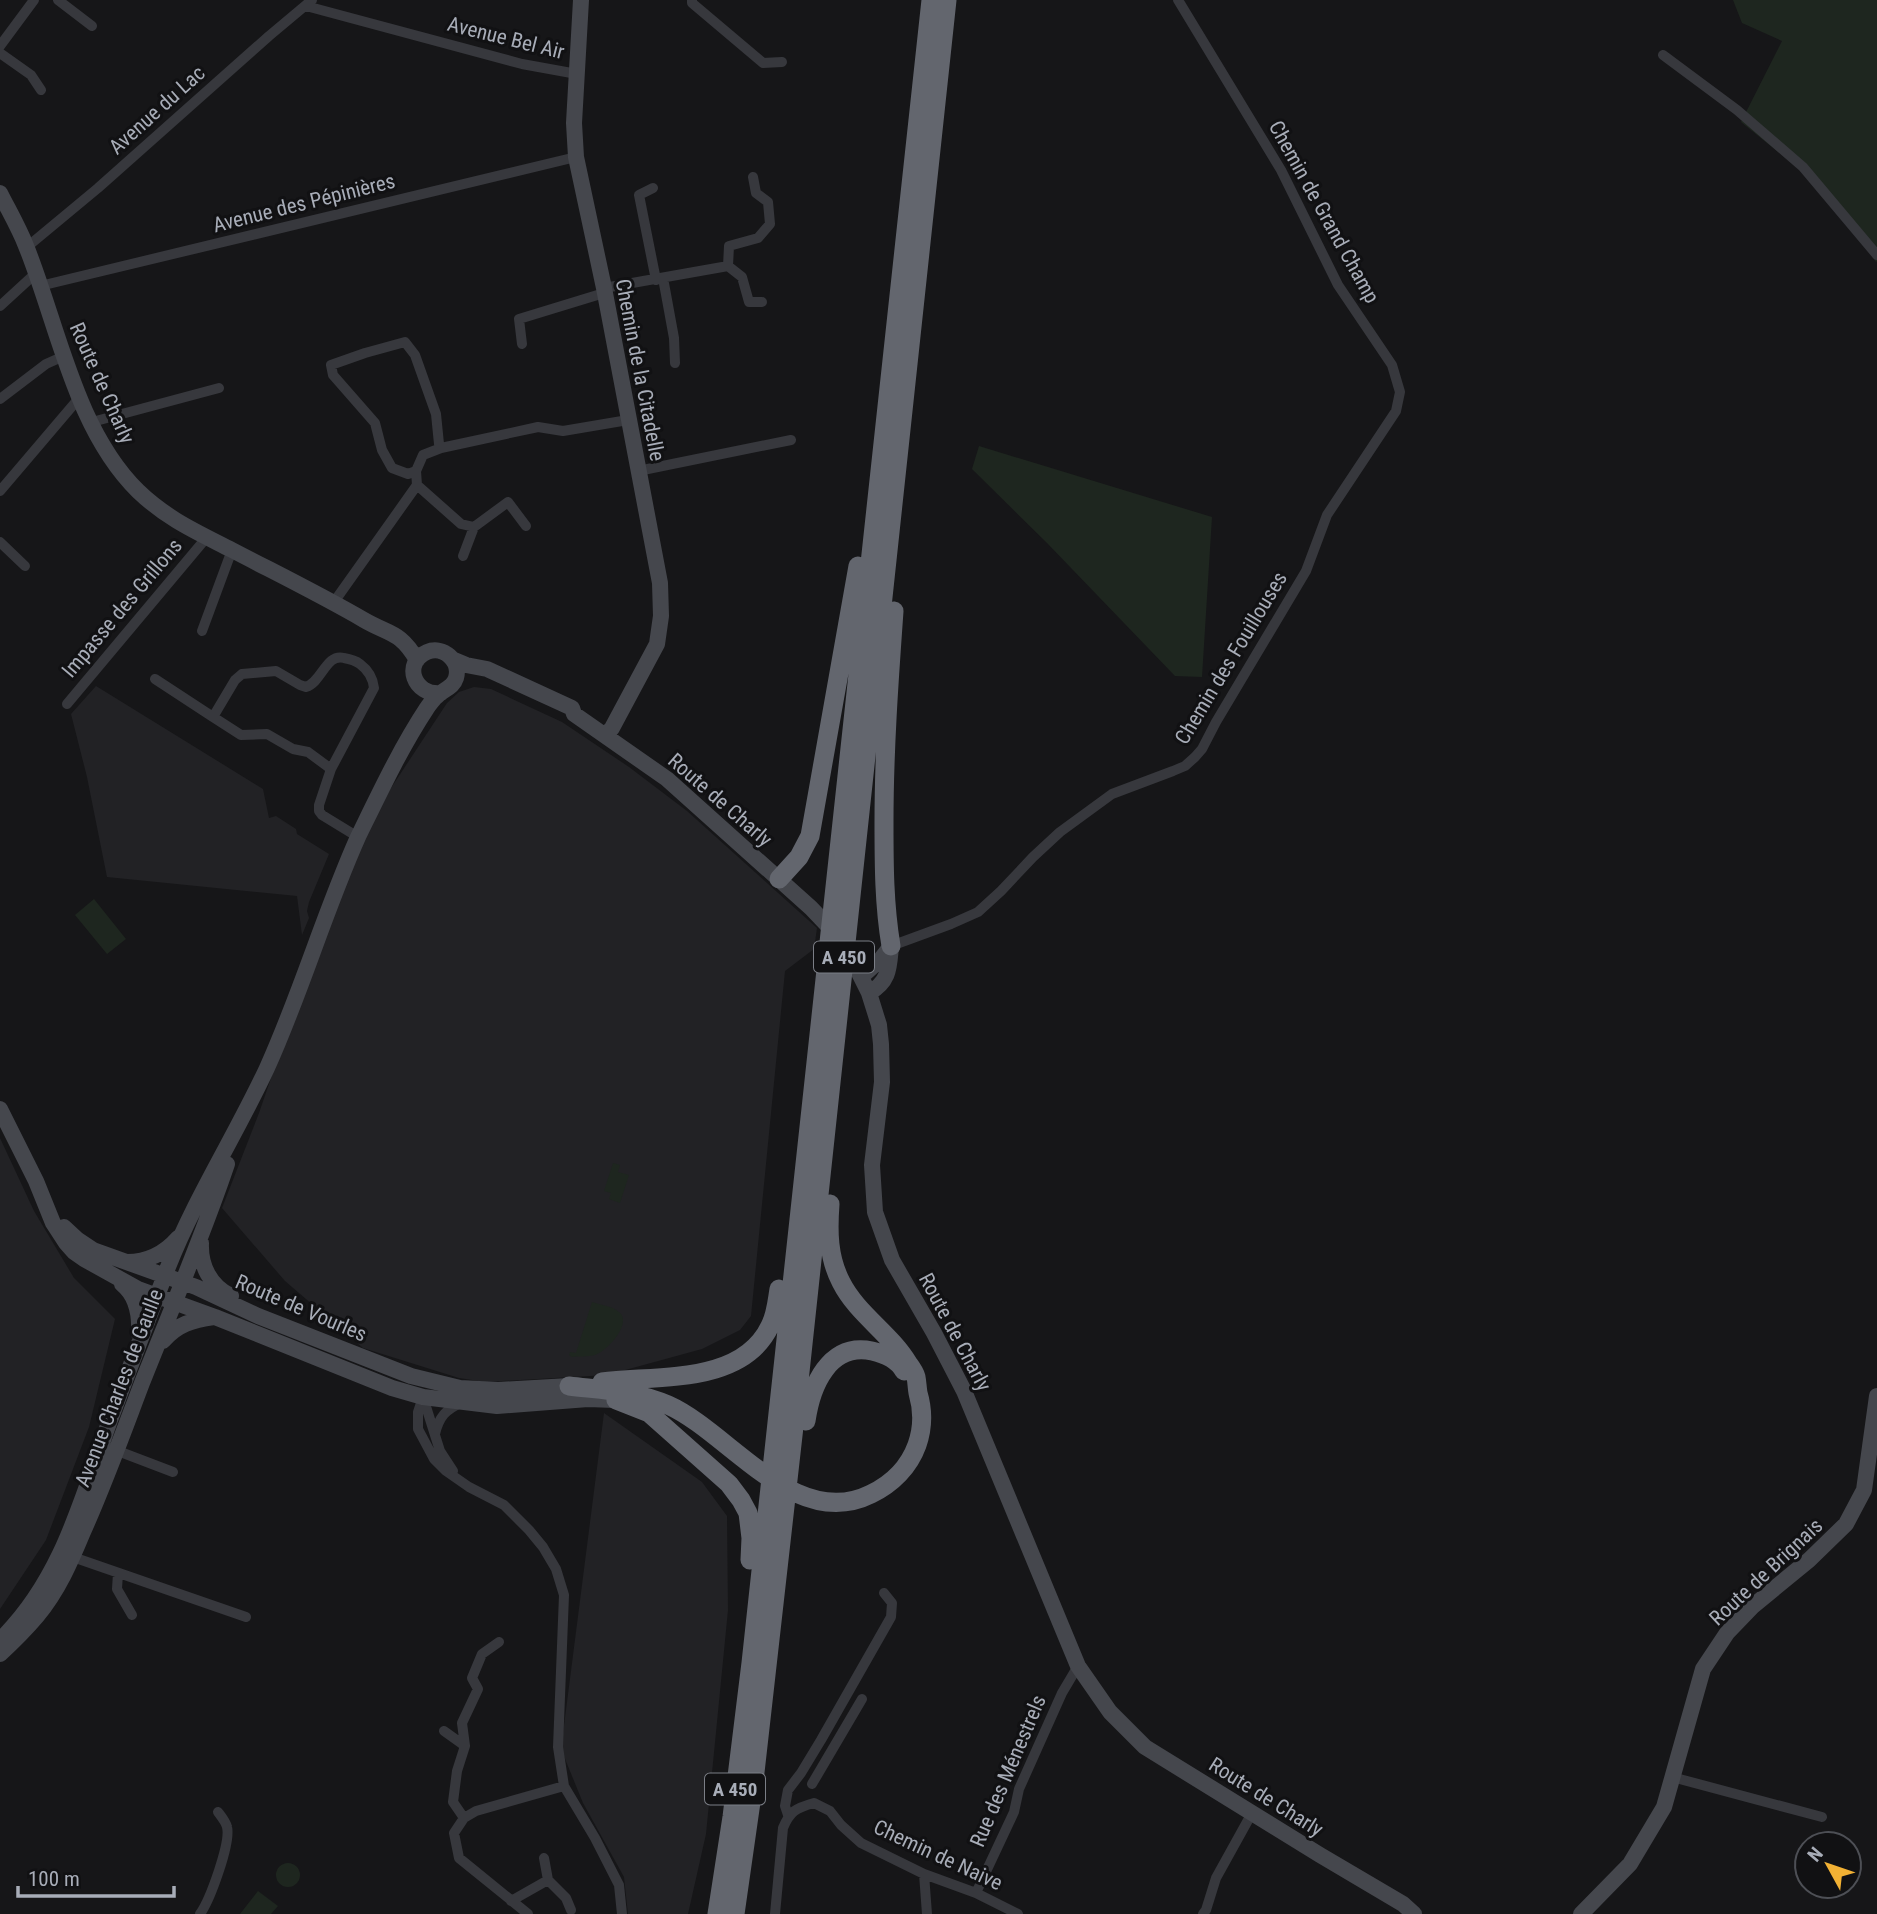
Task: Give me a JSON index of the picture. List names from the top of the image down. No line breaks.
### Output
{"streets":{"highway":["A 450"],"street":["Avenue Bel Air","Avenue du Lac","Avenue des Pépinières","Chemin de Grand Champ","Chemin de la Citadelle","Route de Charly","Impasse des Grillons","Chemin des Fouillouses","Route de Vourles","Avenue Charles de Gaulle","Route de Brignais","Rue des Ménestrels","Chemin de Naive"]},"crossings":[["Avenue Bel Air","Avenue du Lac"],["Avenue Bel Air","Chemin de la Citadelle"],["Avenue du Lac","Route de Charly"],["Avenue des Pépinières","Chemin de la Citadelle"],["Avenue des Pépinières","Route de Charly"],["Chemin de Grand Champ","Chemin des Fouillouses"],["Chemin de la Citadelle","Route de Charly"],["Route de Charly","Impasse des Grillons"],["Route de Charly","Avenue Charles de Gaulle"],["Route de Charly","Rue des Ménestrels"],["Route de Vourles","Avenue Charles de Gaulle"],["Rue des Ménestrels","Chemin de Naive"]],"scale_bar":"100 m","north":"top left"}
